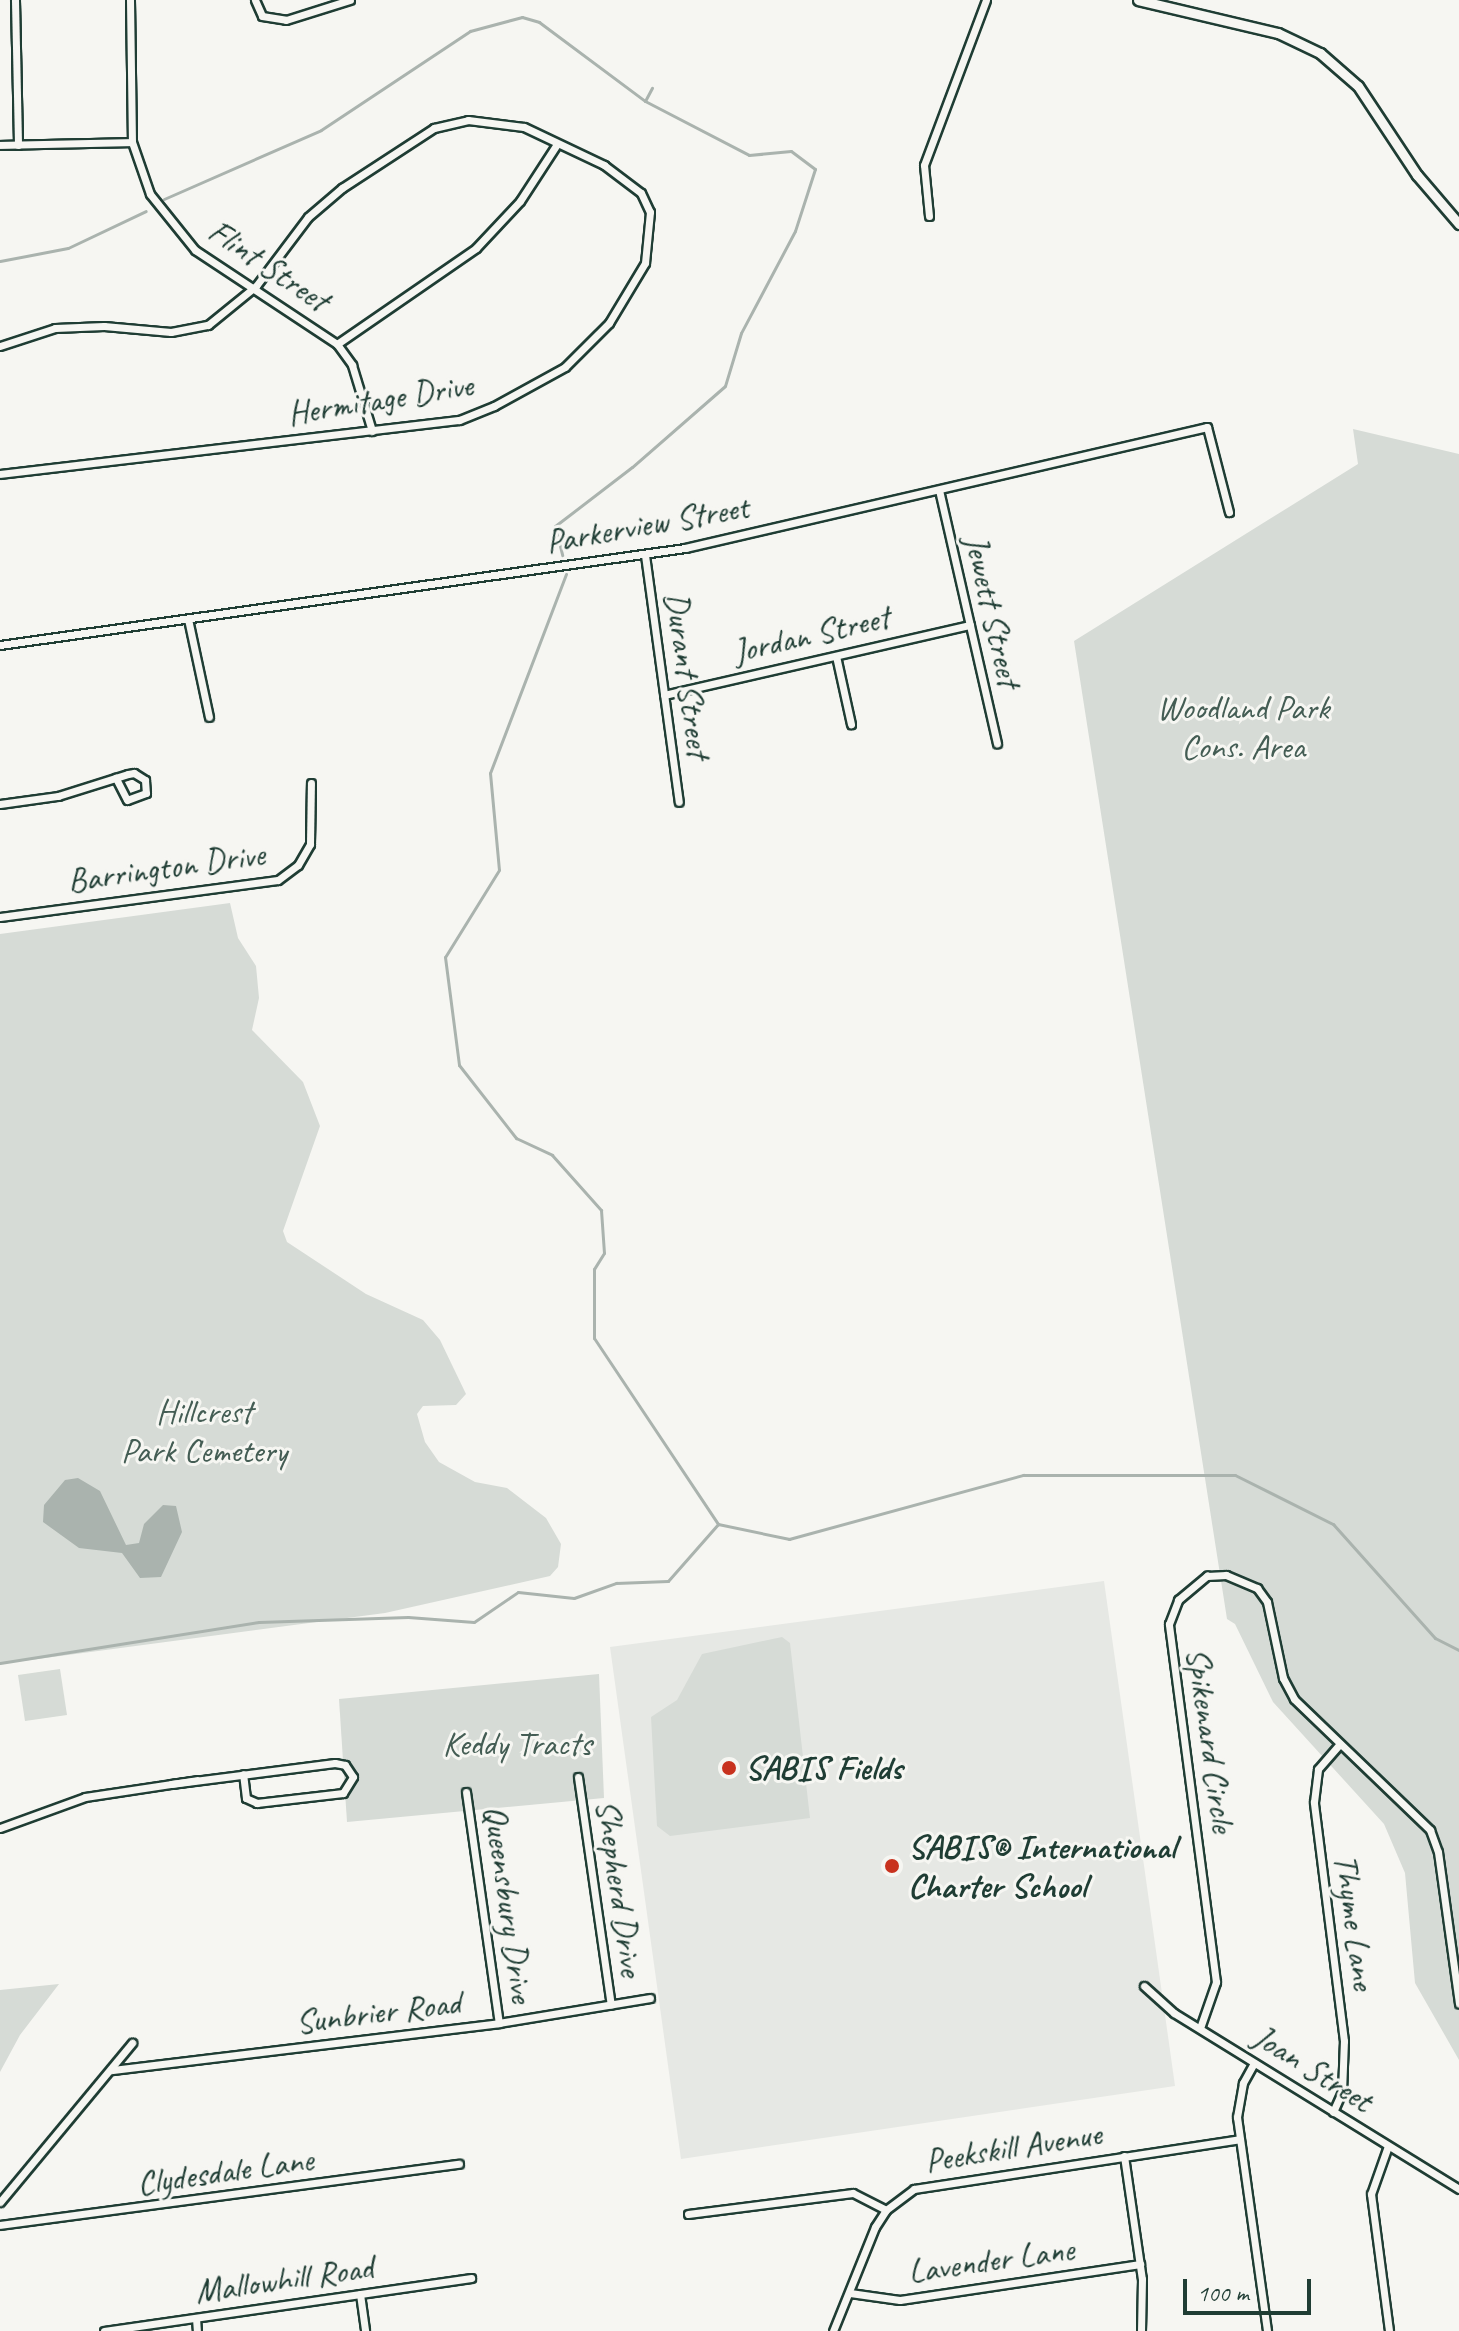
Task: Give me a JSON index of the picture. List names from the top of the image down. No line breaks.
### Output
{"streets":{"street":["Flint Street","Hermitage Drive","Parkerview Street","Jewett Street","Jordan Street","Durant Street","Barrington Drive","Spikenard Circle","Shepherd Drive","Queensbury Drive","Thyme Lane","Sunbrier Road","Joan Street","Peekskill Avenue","Clydesdale Lane","Lavender Lane","Mallowhill Road"]},"crossings":[["Flint Street","Hermitage Drive"],["Parkerview Street","Jewett Street"],["Parkerview Street","Durant Street"],["Jewett Street","Jordan Street"],["Jordan Street","Durant Street"],["Spikenard Circle","Thyme Lane"],["Spikenard Circle","Joan Street"],["Shepherd Drive","Sunbrier Road"],["Queensbury Drive","Sunbrier Road"],["Thyme Lane","Joan Street"]],"parks":["Woodland Park Cons. Area","Hillcrest Park Cemetery","Keddy Tracts"],"places":["SABIS Fields","SABIS® International Charter School"],"scale_bar":"100 m"}
